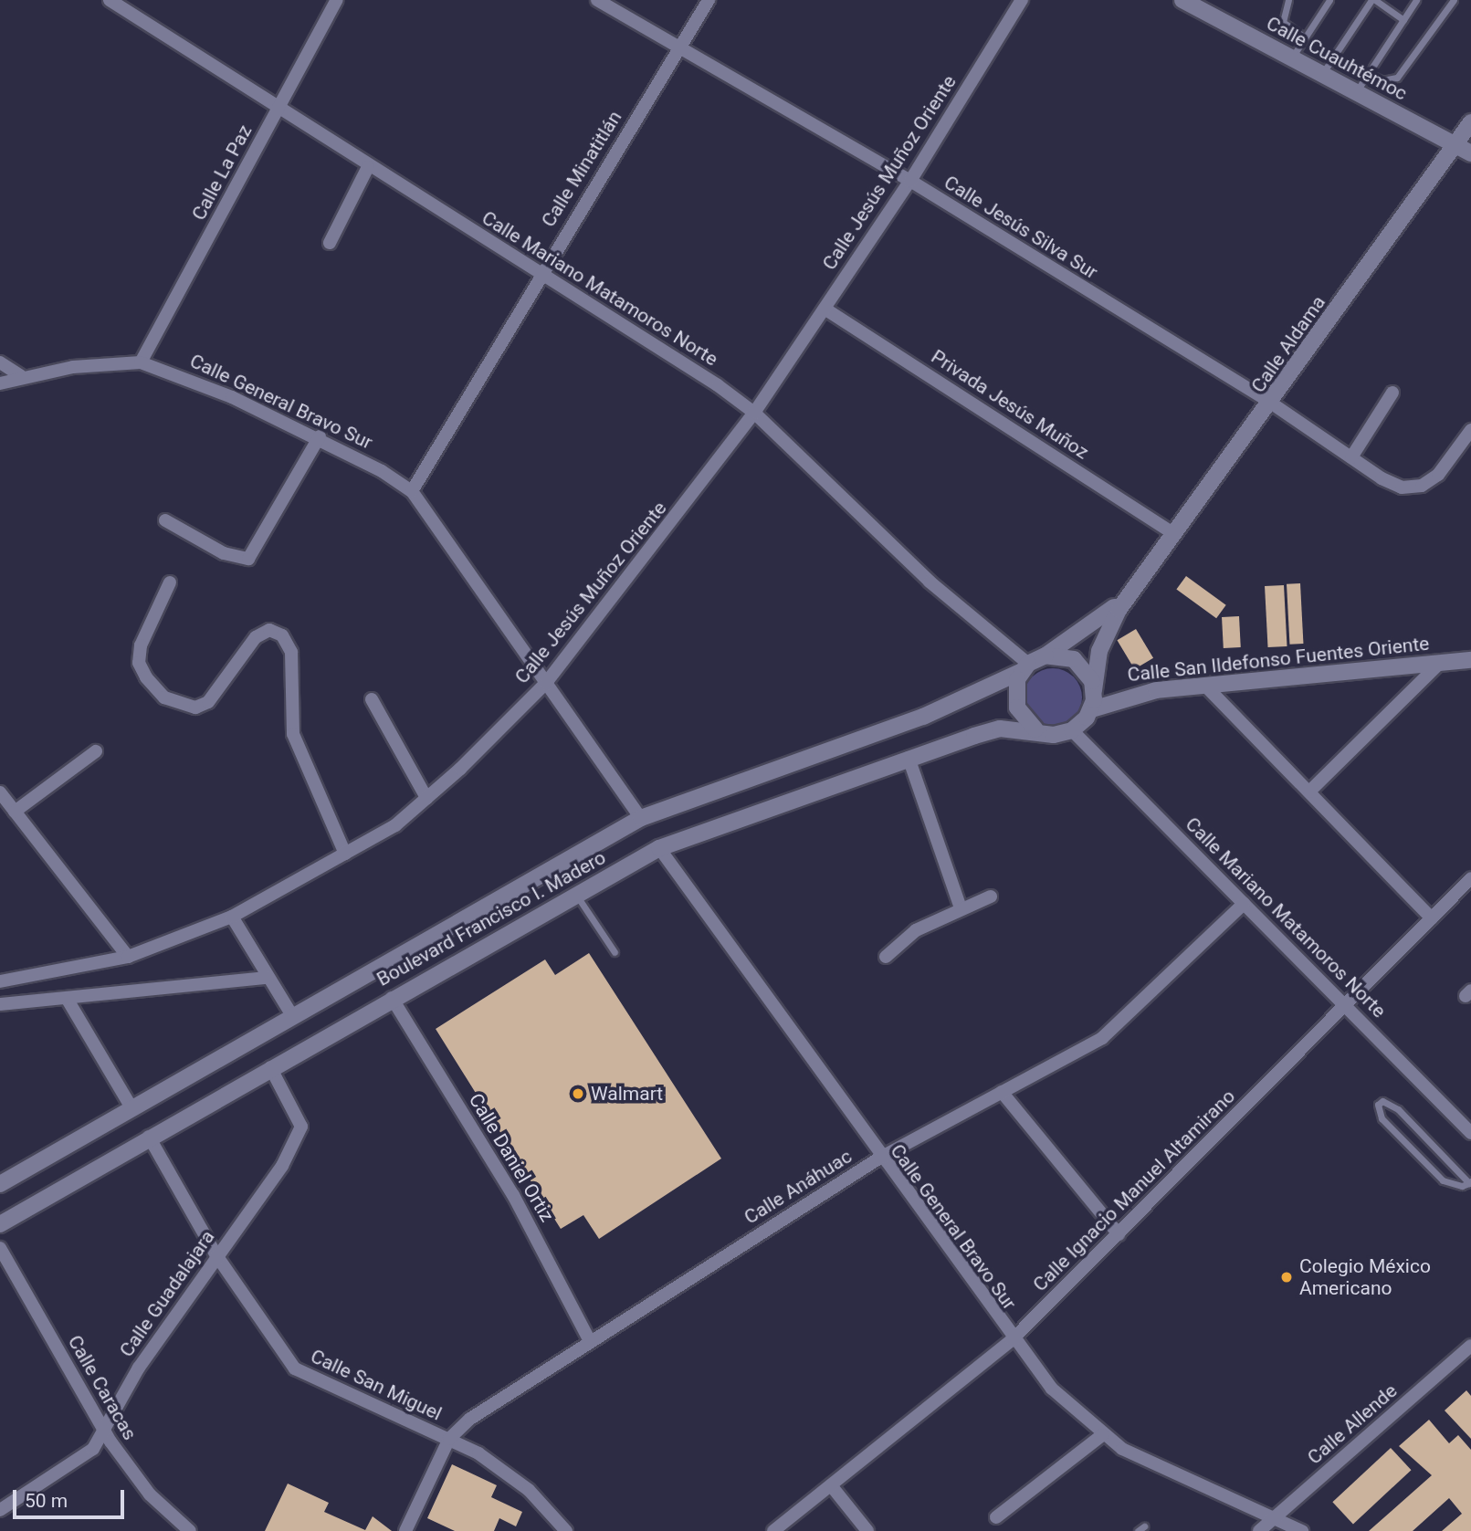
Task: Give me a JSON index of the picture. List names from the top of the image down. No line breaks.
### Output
{"streets":{"main road":["Calle Cuauhtémoc","Calle Aldama","Calle San Ildefonso Fuentes Oriente","Boulevard Francisco I. Madero"],"street":["Calle Minatitlán","Calle La Paz","Calle Jesús Muñoz Oriente","Calle Jesús Silva Sur","Calle Mariano Matamoros Norte","Calle General Bravo Sur","Privada Jesús Muñoz","Calle Daniel Ortiz","Calle Anáhuac","Calle Ignacio Manuel Altamirano","Calle Guadalajara","Calle San Miguel","Calle Caracas","Calle Allende"]},"crossings":[["Calle Cuauhtémoc","Calle Aldama"],["Calle Minatitlán","Calle Jesús Silva Sur"],["Calle Minatitlán","Calle Mariano Matamoros Norte"],["Calle Minatitlán","Calle General Bravo Sur"],["Calle La Paz","Calle Mariano Matamoros Norte"],["Calle La Paz","Calle General Bravo Sur"],["Calle Jesús Muñoz Oriente","Calle Jesús Silva Sur"],["Calle Jesús Muñoz Oriente","Calle Mariano Matamoros Norte"],["Calle Jesús Muñoz Oriente","Calle General Bravo Sur"],["Calle Jesús Muñoz Oriente","Privada Jesús Muñoz"],["Calle Jesús Silva Sur","Calle Aldama"],["Calle Mariano Matamoros Norte","Calle Aldama"],["Calle Mariano Matamoros Norte","Calle San Ildefonso Fuentes Oriente"],["Calle Mariano Matamoros Norte","Boulevard Francisco I. Madero"],["Calle Mariano Matamoros Norte","Calle Anáhuac"],["Calle Mariano Matamoros Norte","Calle Ignacio Manuel Altamirano"],["Calle Aldama","Privada Jesús Muñoz"],["Calle Aldama","Calle San Ildefonso Fuentes Oriente"],["Calle Aldama","Boulevard Francisco I. Madero"],["Calle General Bravo Sur","Boulevard Francisco I. Madero"],["Calle General Bravo Sur","Calle Anáhuac"],["Calle General Bravo Sur","Calle Ignacio Manuel Altamirano"],["Calle General Bravo Sur","Calle Allende"],["Calle San Ildefonso Fuentes Oriente","Boulevard Francisco I. Madero"],["Boulevard Francisco I. Madero","Calle Daniel Ortiz"],["Boulevard Francisco I. Madero","Calle Guadalajara"],["Boulevard Francisco I. Madero","Calle San Miguel"],["Calle Daniel Ortiz","Calle Anáhuac"],["Calle Anáhuac","Calle San Miguel"],["Calle Guadalajara","Calle San Miguel"],["Calle Guadalajara","Calle Caracas"]],"places":["Walmart","Colegio México Americano"],"scale_bar":"50 m"}
